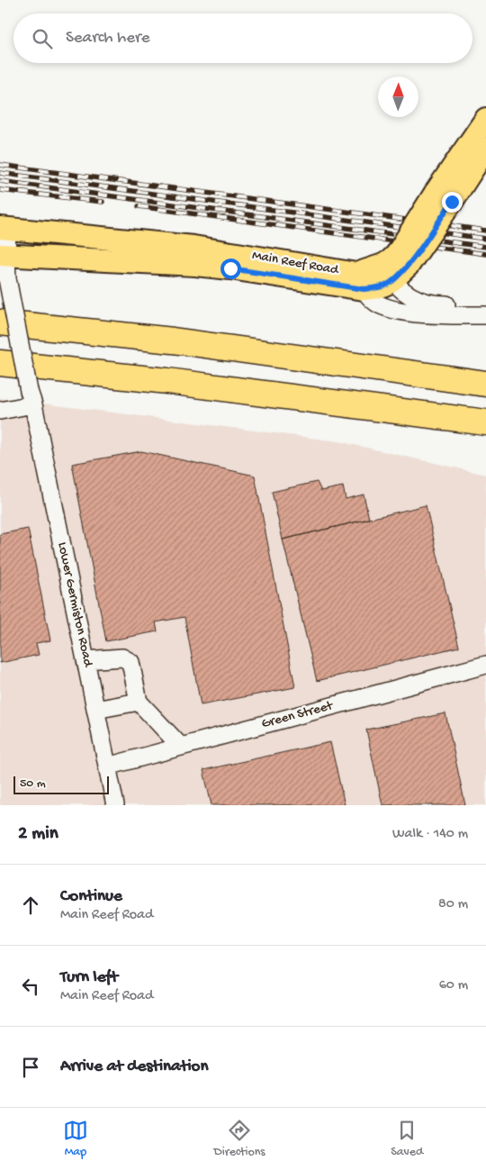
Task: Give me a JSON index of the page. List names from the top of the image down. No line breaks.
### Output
{"streets":{"main road":["Main Reef Road"],"street":["Lower Germiston Road","Green Street"]},"crossings":[["Main Reef Road","Lower Germiston Road"],["Lower Germiston Road","Green Street"]],"scale_bar":"50 m","north":"top","page":{"search":"Search here","scale":"50 m","heading":["2 min","Walk · 140 m"],"list":[["Continue","Main Reef Road","80 m"],["Turn left","Main Reef Road","60 m"],"Arrive at destination"],"nav":["Map","Directions","Saved"]}}
